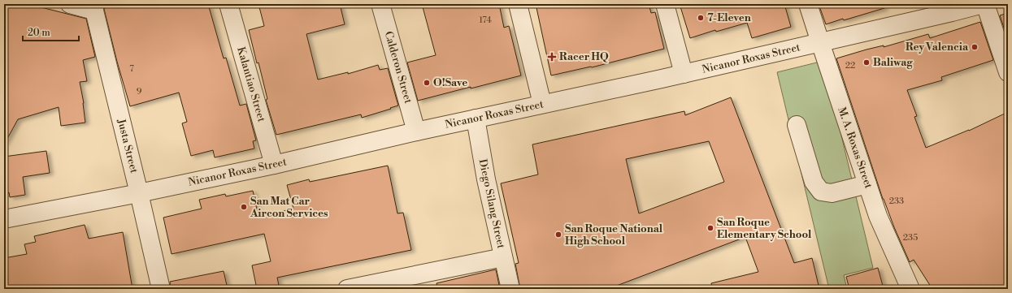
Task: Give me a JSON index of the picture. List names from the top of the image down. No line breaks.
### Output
{"streets":{"street":["Nicanor Roxas Street","Calderon Street","Kalantiao Street","Justa Street","M. A. Roxas Street","Diego Silang Street"]},"crossings":[["Nicanor Roxas Street","Calderon Street"],["Nicanor Roxas Street","Kalantiao Street"],["Nicanor Roxas Street","Justa Street"],["Nicanor Roxas Street","M. A. Roxas Street"],["Nicanor Roxas Street","Diego Silang Street"]],"places":{"other":["7-Eleven","Rey Valencia","Baliwag","O!Save","San Mat Car Aircon Services","San Roque Elementary School","San Roque National High School"],"health":["Racer HQ"]},"house_numbers":["174","22","7","9","233","235"],"scale_bar":"20 m"}
